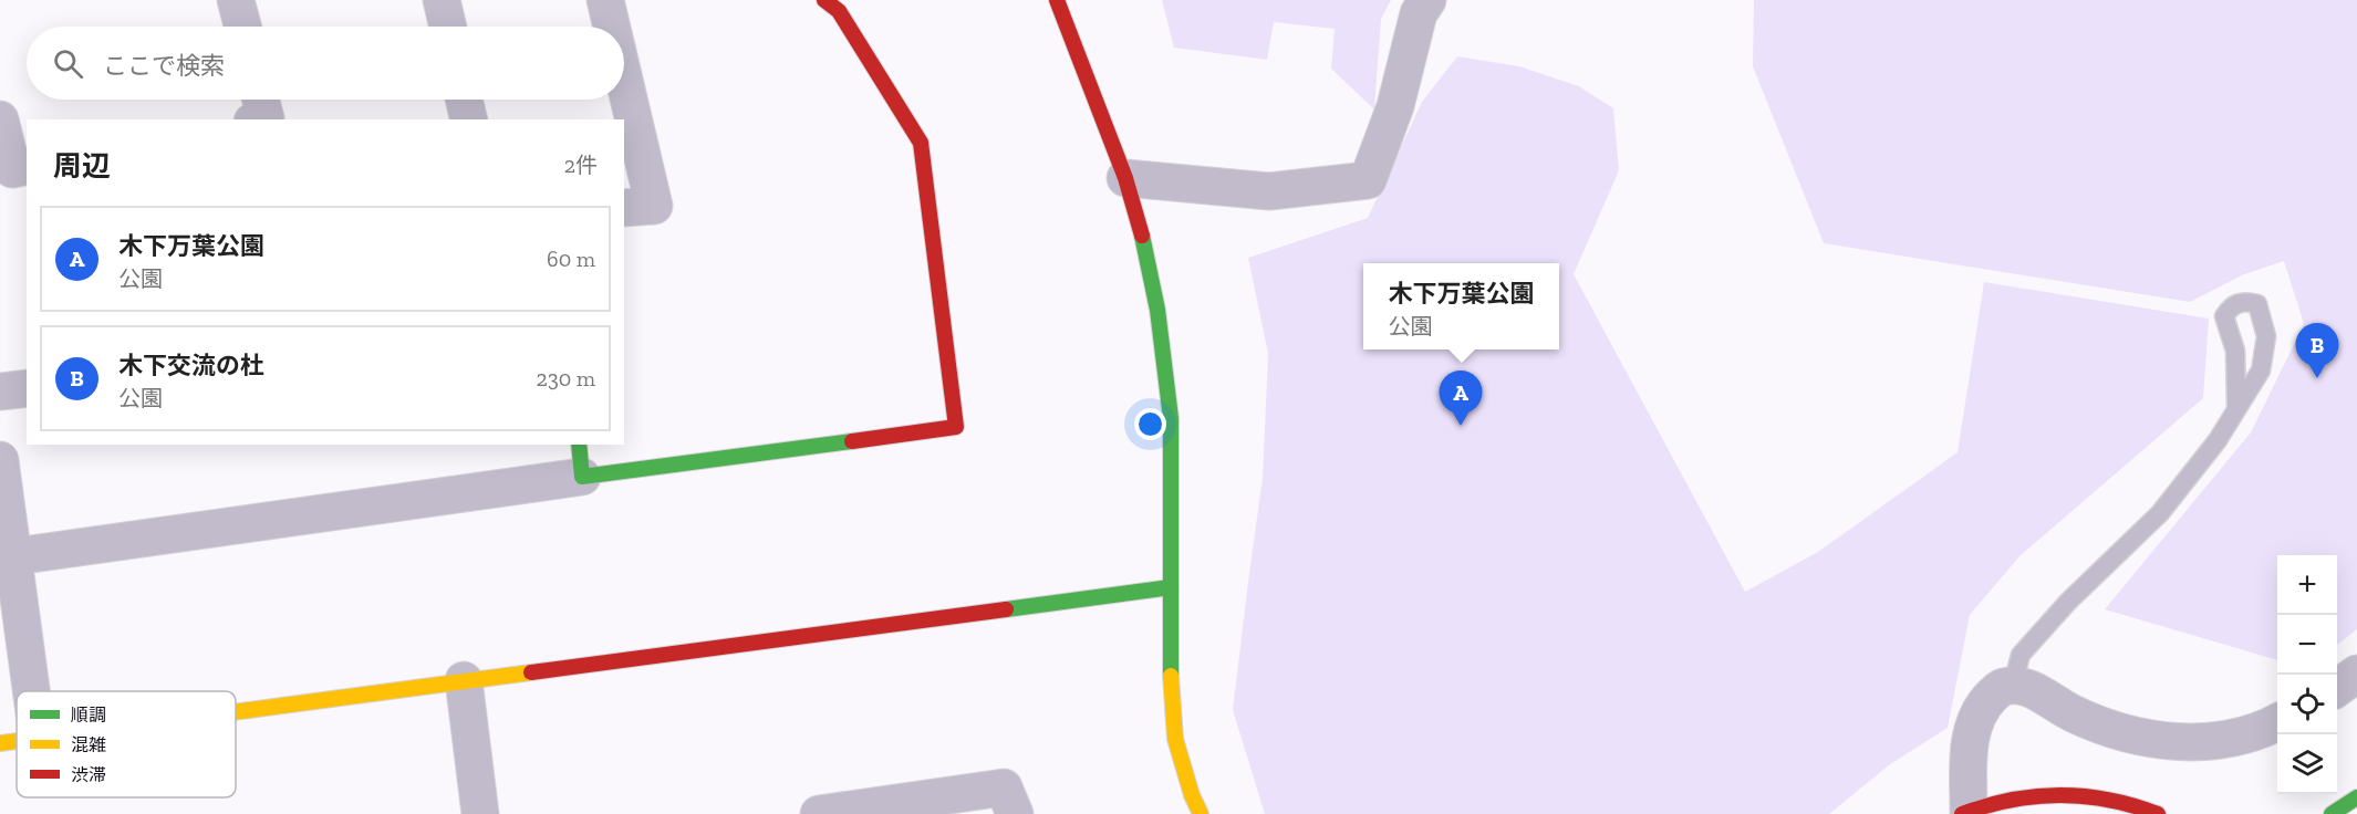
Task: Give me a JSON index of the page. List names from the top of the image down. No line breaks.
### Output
{"legend":["順調","混雑","渋滞"],"page":{"search":"ここで検索","heading":["周辺","2件"],"list":[{"mark":"A","name":"木下万葉公園","note":"公園","value":"60 m"},{"mark":"B","name":"木下交流の杜","note":"公園","value":"230 m"}],"popup":["木下万葉公園","公園"],"pins":["B","A"],"map_buttons":["+","−"]}}
